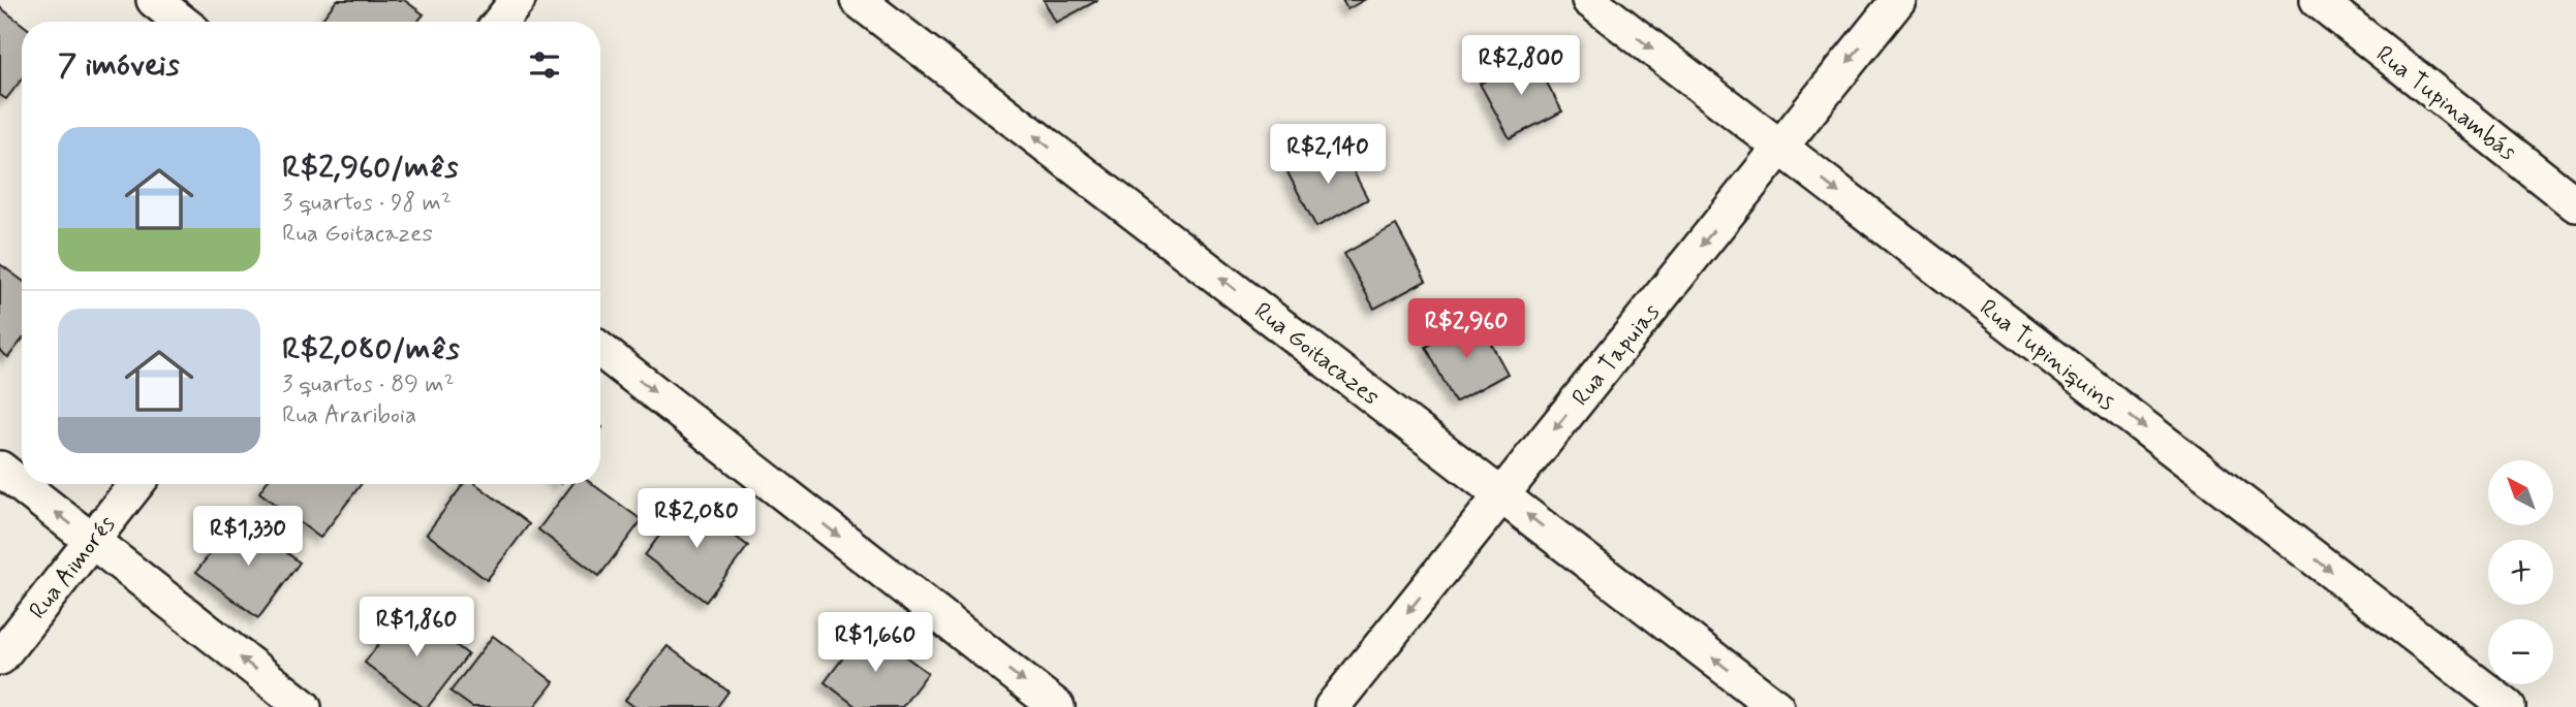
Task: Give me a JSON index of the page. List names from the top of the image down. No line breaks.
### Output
{"streets":{"street":["Rua Tupinambás","Rua Goitacazes","Rua Tapuias","Rua Tupiniquins","Rua Aimorés"]},"crossings":[["Rua Goitacazes","Rua Tapuias"],["Rua Tapuias","Rua Tupiniquins"]],"one_way":["Rua Goitacazes","Rua Tapuias","Rua Tupiniquins"],"north":"top left","page":{"heading":"7 imóveis","price":["R$2,800","R$2,140","R$2,960","R$2,080","R$1,330","R$1,860","R$1,660"],"list":[{"name":"R$2,960/mês","note":"3 quartos · 98 m² · Rua Goitacazes"},{"name":"R$2,080/mês","note":"3 quartos · 89 m² · Rua Arariboia"}],"map_buttons":["+","−"]}}
